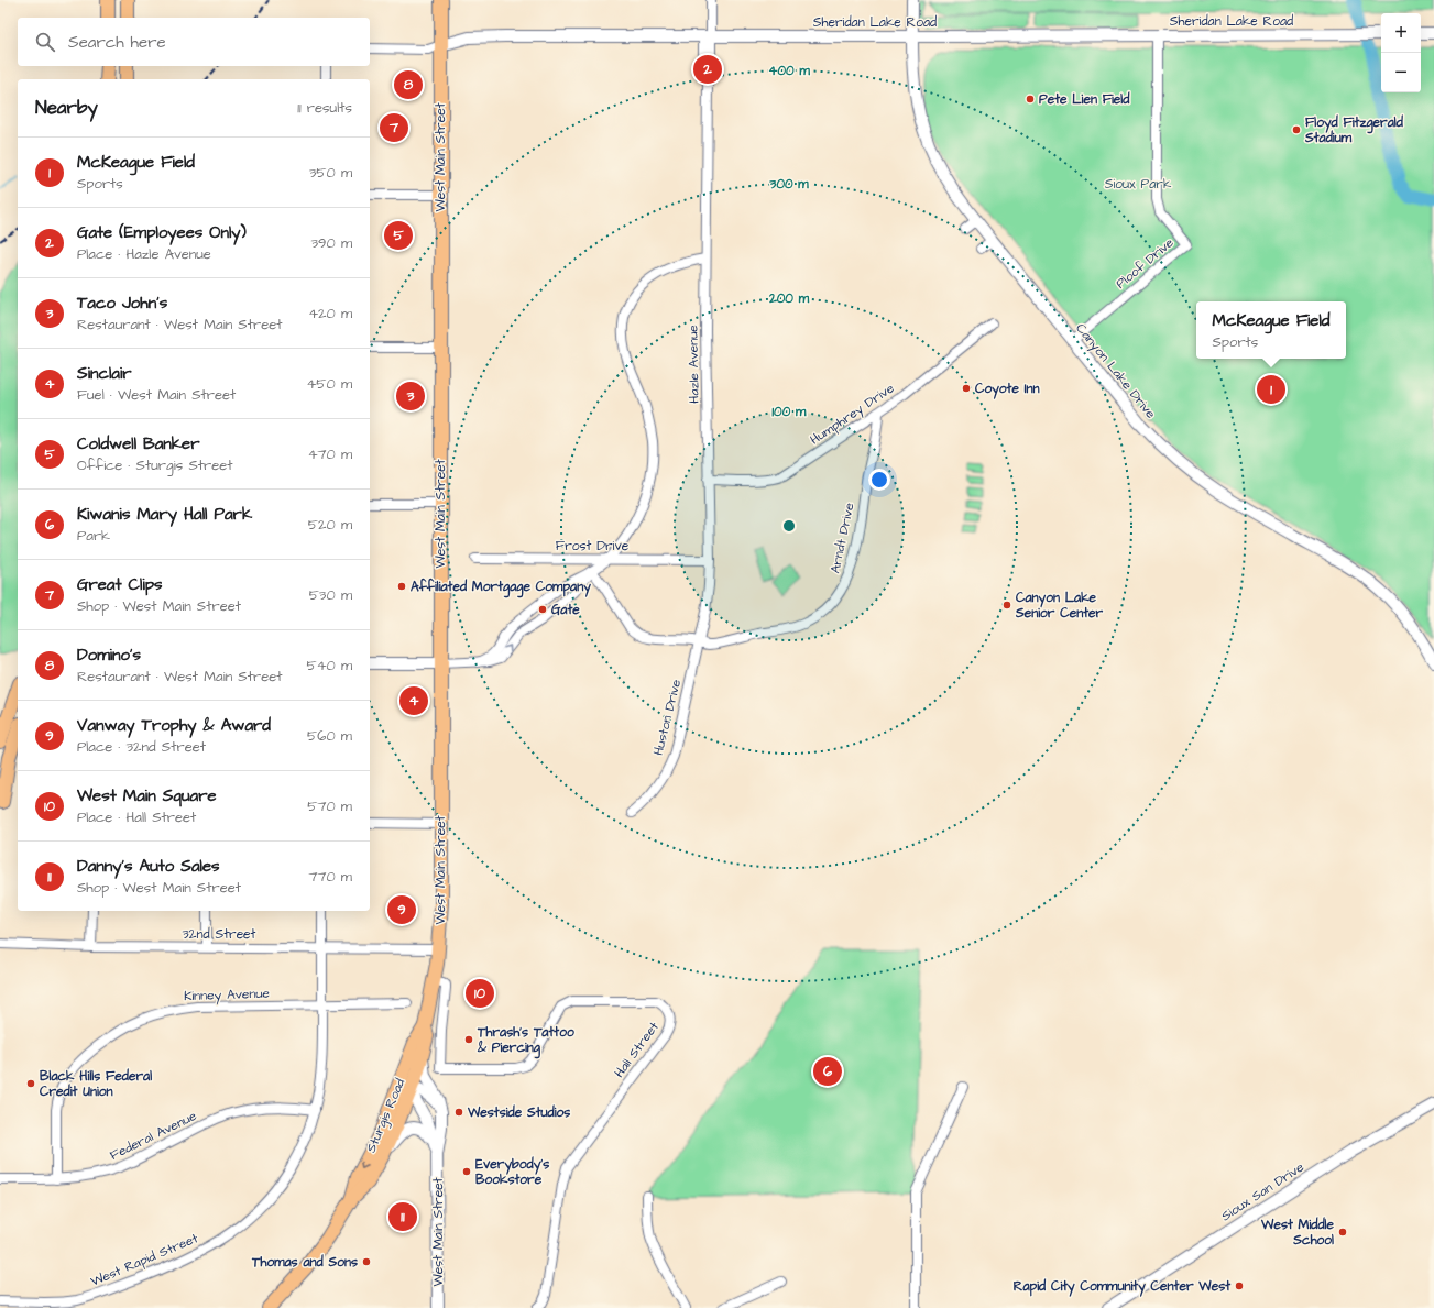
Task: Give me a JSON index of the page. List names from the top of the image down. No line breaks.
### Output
{"streets":{"main road":["West Main Street","Sturgis Road"],"street":["Sheridan Lake Road","Ploof Drive","Hazle Avenue","Canyon Lake Drive","Humphrey Drive","Arndt Drive","Frost Drive","Huston Drive","32nd Street","Kinney Avenue","Hall Street","Federal Avenue","Sioux San Drive","West Rapid Street"]},"crossings":[["Sheridan Lake Road","West Main Street"],["Sheridan Lake Road","Ploof Drive"],["Sheridan Lake Road","Hazle Avenue"],["Sheridan Lake Road","Canyon Lake Drive"],["West Main Street","32nd Street"],["West Main Street","Hall Street"],["West Main Street","Sturgis Road"],["Ploof Drive","Canyon Lake Drive"],["Hazle Avenue","Humphrey Drive"],["Hazle Avenue","Arndt Drive"],["Hazle Avenue","Frost Drive"],["Hazle Avenue","Huston Drive"],["Humphrey Drive","Arndt Drive"],["Arndt Drive","Huston Drive"],["32nd Street","West Rapid Street"],["Kinney Avenue","Federal Avenue"],["Kinney Avenue","West Rapid Street"],["Federal Avenue","West Rapid Street"]],"parks":["Sioux Park"],"places":["Pete Lien Field","Floyd Fitzgerald Stadium","Coyote Inn","Affiliated Mortgage Company","Canyon Lake Senior Center","Gate","Thrash's Tattoo & Piercing","Black Hills Federal Credit Union","Westside Studios","Everybody's Bookstore","West Middle School","Thomas and Sons","Rapid City Community Center West"],"page":{"map_buttons":["+","−"],"search":"Search here","pins":["2","8","7","5","1","3","4","9","10","6","11"],"heading":["Nearby","11 results"],"list":[{"mark":"1","name":"McKeague Field","note":"Sports","value":"350 m"},{"mark":"2","name":"Gate (Employees Only)","note":"Place · Hazle Avenue","value":"390 m"},{"mark":"3","name":"Taco John's","note":"Restaurant · West Main Street","value":"420 m"},{"mark":"4","name":"Sinclair","note":"Fuel · West Main Street","value":"450 m"},{"mark":"5","name":"Coldwell Banker","note":"Office · Sturgis Street","value":"470 m"},{"mark":"6","name":"Kiwanis Mary Hall Park","note":"Park","value":"520 m"},{"mark":"7","name":"Great Clips","note":"Shop · West Main Street","value":"530 m"},{"mark":"8","name":"Domino's","note":"Restaurant · West Main Street","value":"540 m"},{"mark":"9","name":"Vanway Trophy & Award","note":"Place · 32nd Street","value":"560 m"},{"mark":"10","name":"West Main Square","note":"Place · Hall Street","value":"570 m"},{"mark":"11","name":"Danny's Auto Sales","note":"Shop · West Main Street","value":"770 m"}],"popup":["McKeague Field","Sports"]},"rings":["400 m","300 m","200 m","100 m"]}
